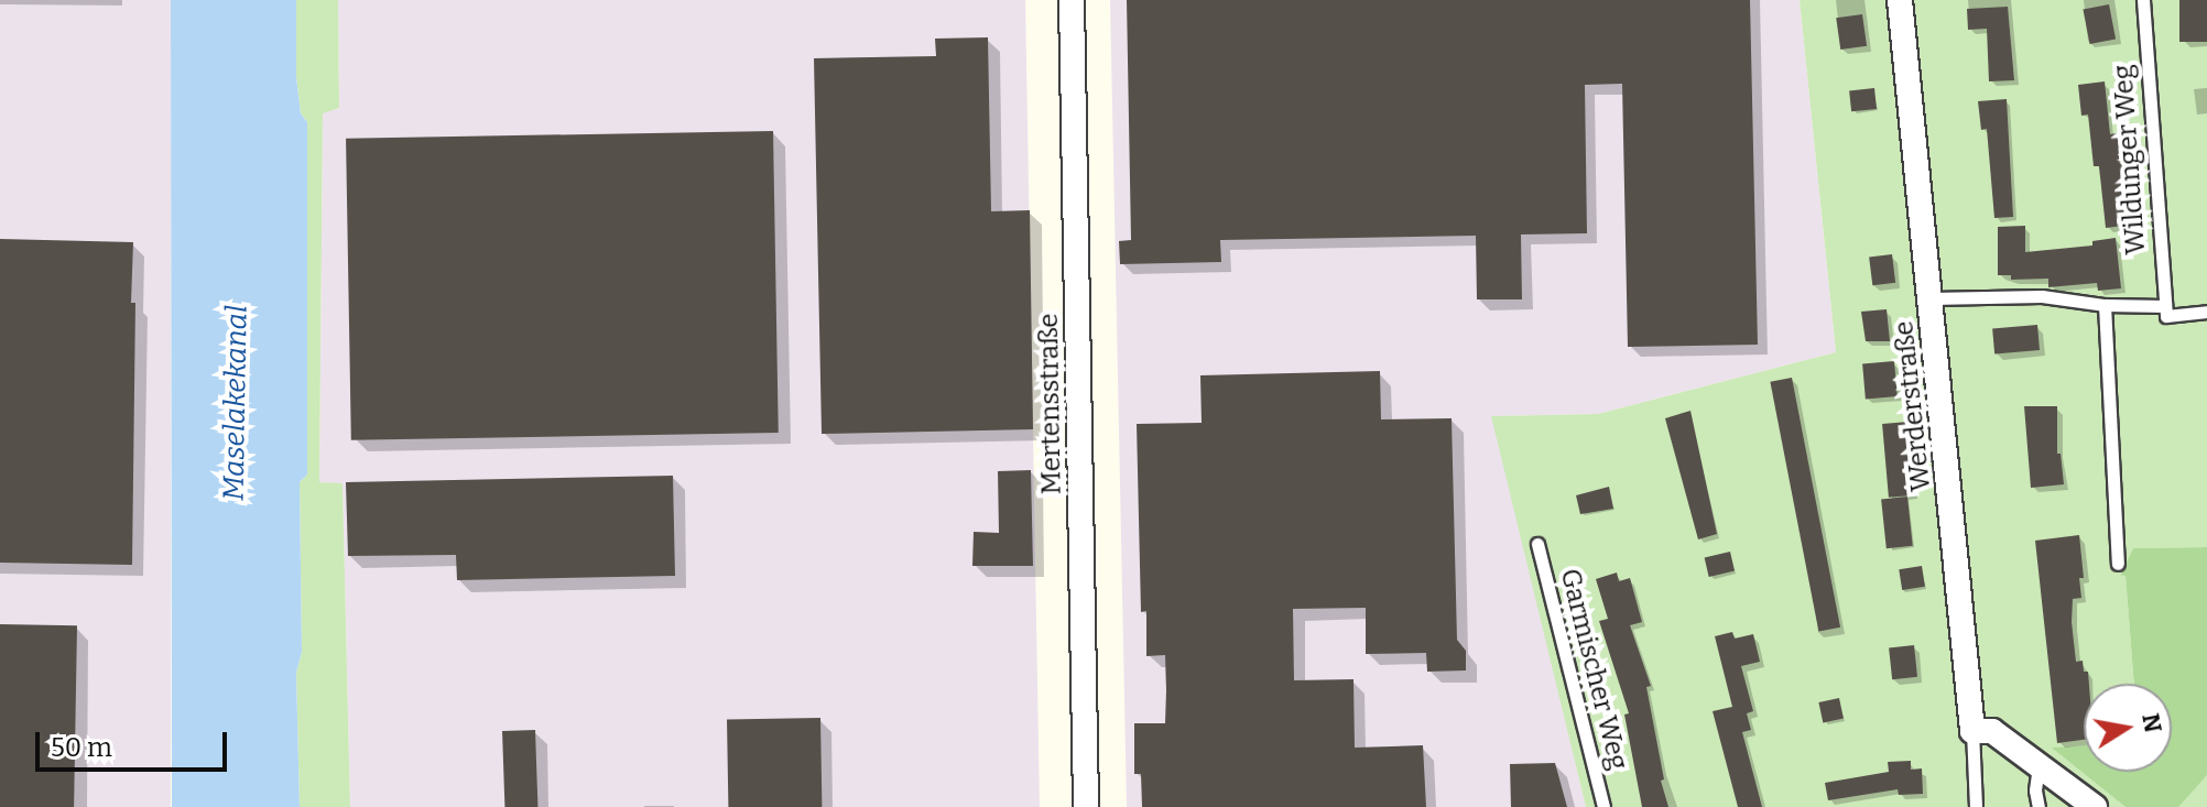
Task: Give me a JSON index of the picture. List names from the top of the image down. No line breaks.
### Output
{"streets":{"street":["Mertensstraße","Werderstraße"],"lane":["Wildunger Weg","Garmischer Weg"]},"water":["Maselakekanal"],"scale_bar":"50 m","north":"right"}
